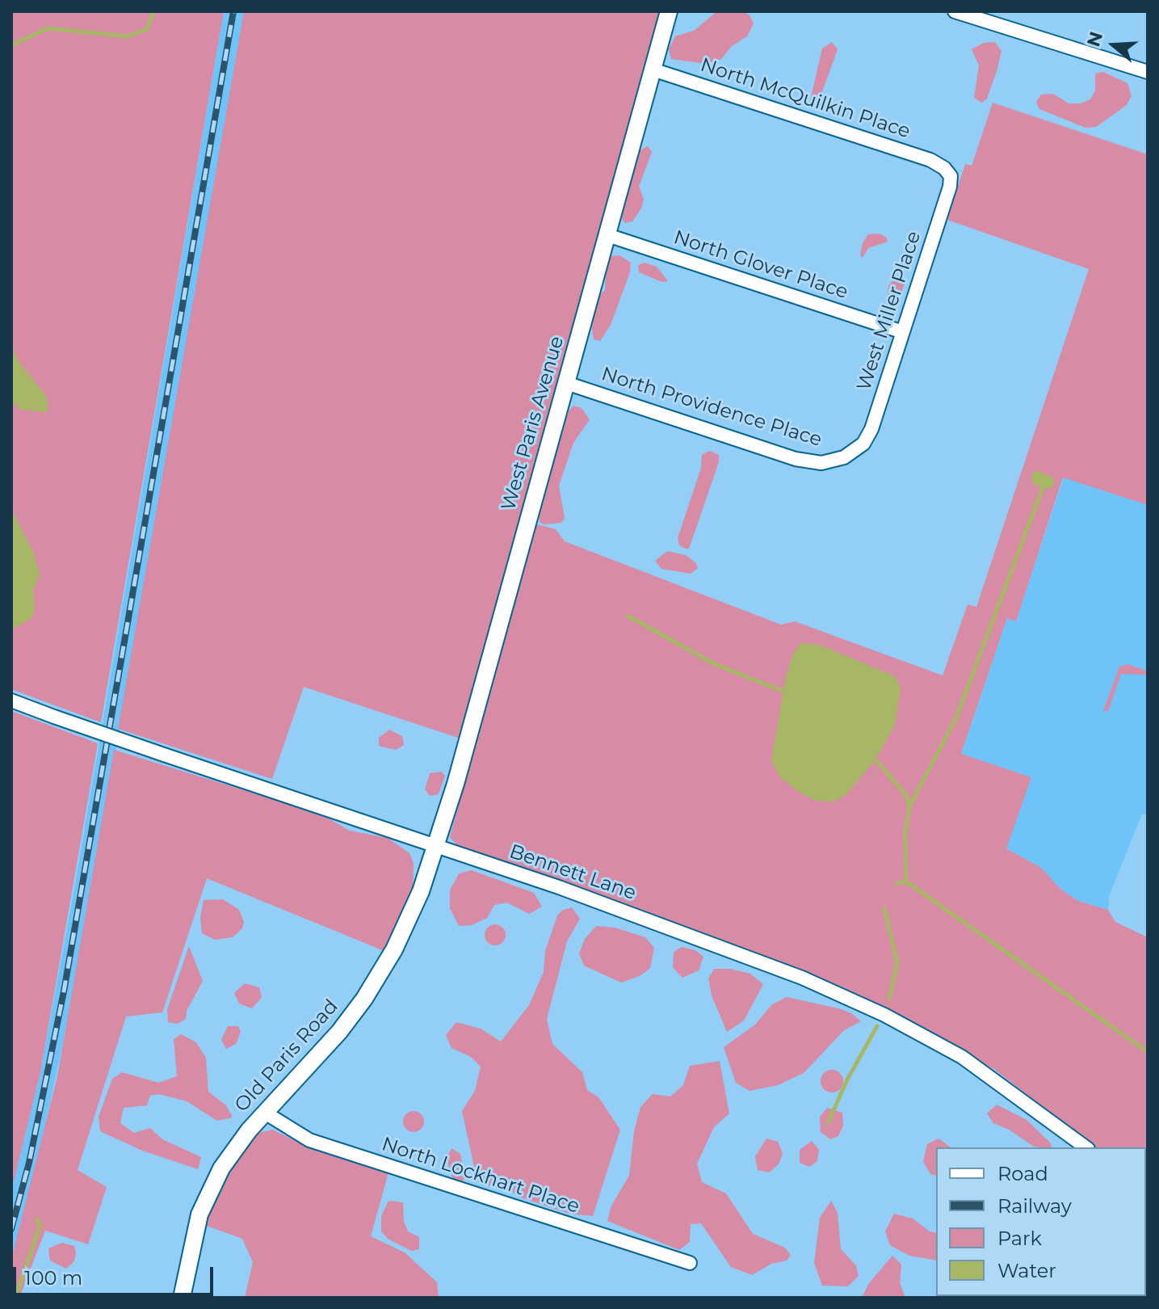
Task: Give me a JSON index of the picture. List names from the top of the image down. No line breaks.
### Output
{"streets":{"main road":["West Paris Avenue","Old Paris Road"],"street":["North McQuilkin Place","North Glover Place","West Miller Place","North Providence Place","Bennett Lane","North Lockhart Place"]},"crossings":[["North McQuilkin Place","West Miller Place"],["North McQuilkin Place","West Paris Avenue"],["North Glover Place","West Miller Place"],["North Glover Place","West Paris Avenue"],["West Miller Place","North Providence Place"],["North Providence Place","West Paris Avenue"],["West Paris Avenue","Bennett Lane"],["West Paris Avenue","Old Paris Road"],["Bennett Lane","Old Paris Road"],["Old Paris Road","North Lockhart Place"]],"legend":["Road","Railway","Park","Water"],"scale_bar":"100 m","north":"left"}
